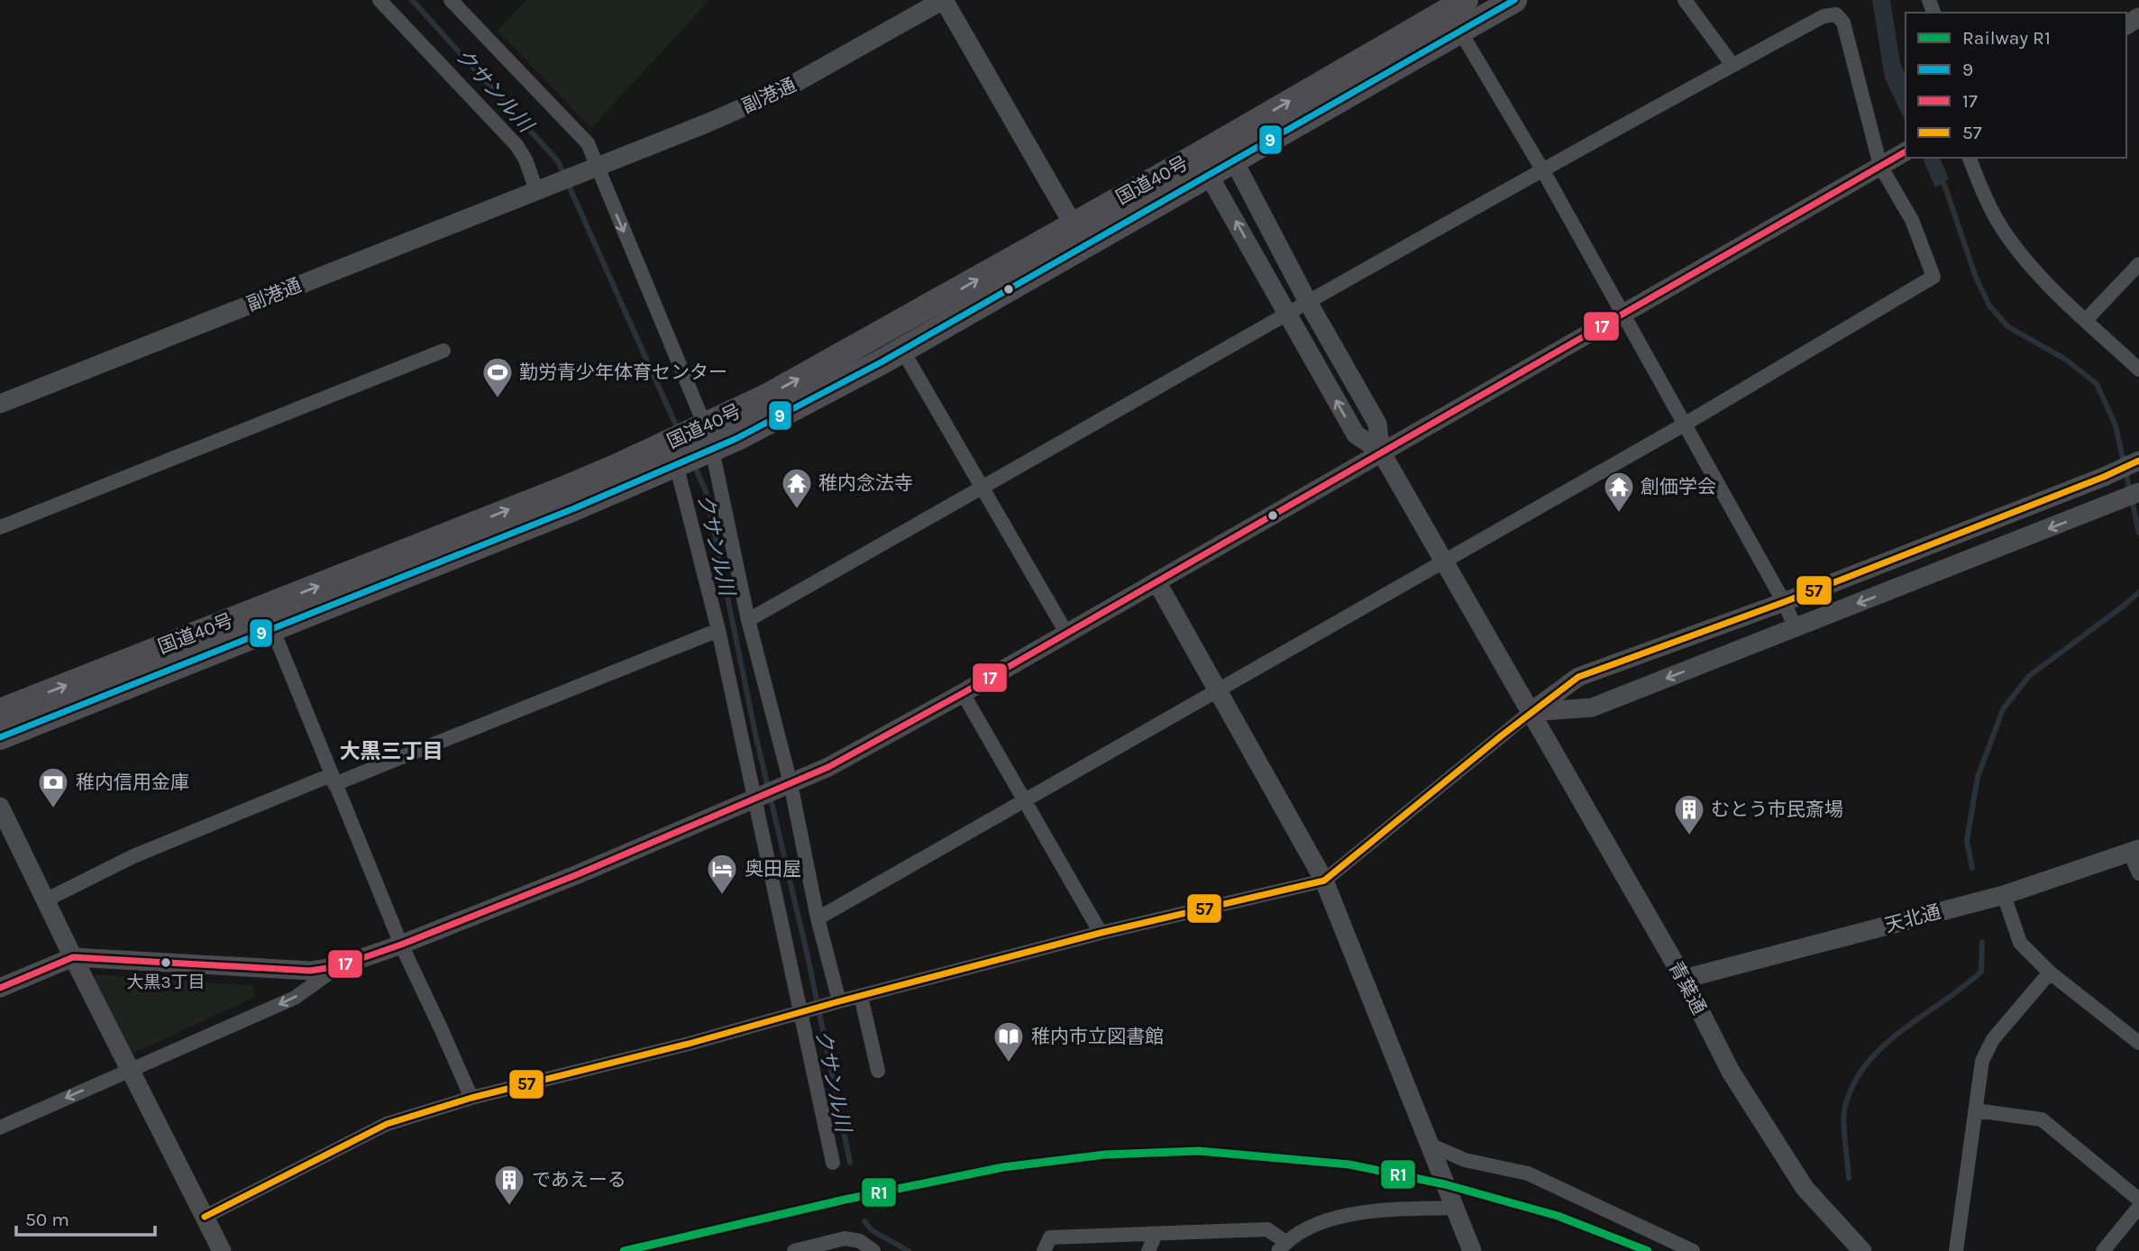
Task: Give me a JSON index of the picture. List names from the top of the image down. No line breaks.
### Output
{"streets":{"highway":["国道40号"],"street":["副港通","天北通","青葉通"]},"crossings":[["天北通","青葉通"]],"districts":["大黒三丁目"],"water":["クサンル川"],"places":{"sports":["勤労青少年体育センター"],"temple":["稚内念法寺","創価学会"],"bank":["稚内信用金庫"],"building":["むとう市民斎場","であえーる"],"hotel":["奥田屋"],"other":["大黒3丁目"],"library":["稚内市立図書館"]},"lines":["transit line 9","transit line 17","transit line 57","rail line R1"],"legend":["Railway R1","9","17","57"],"scale_bar":"50 m"}
